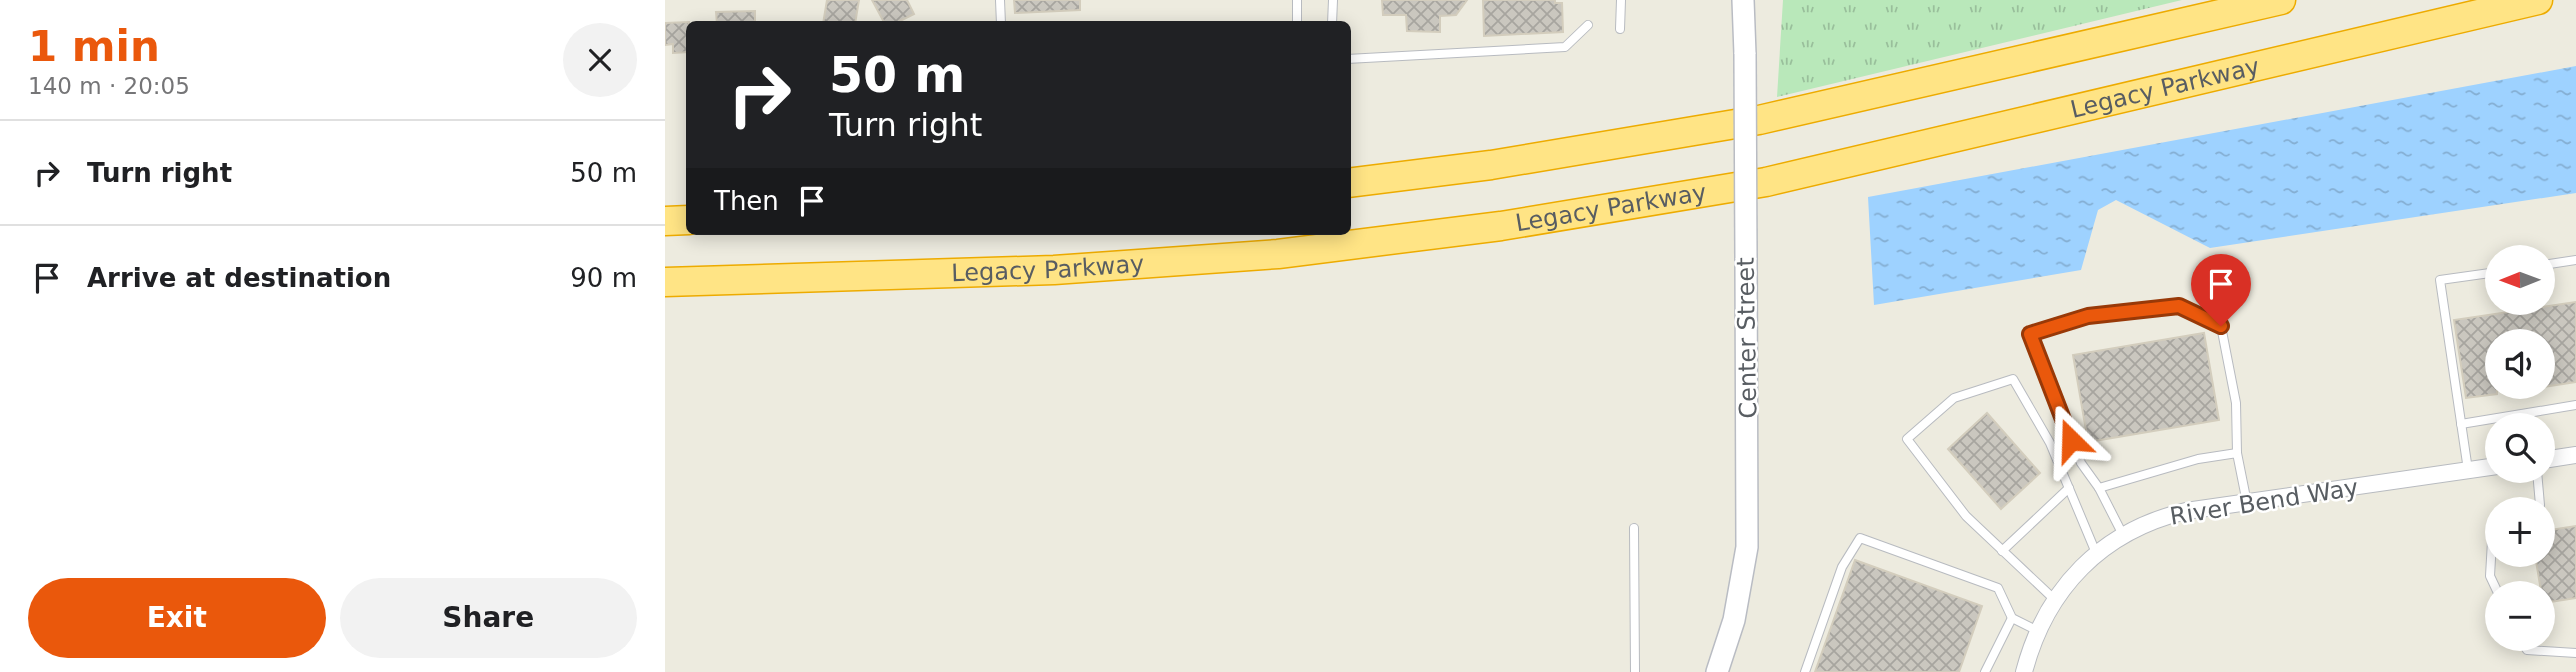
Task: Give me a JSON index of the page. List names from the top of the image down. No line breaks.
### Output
{"streets":{"highway":["Legacy Parkway"],"street":["Center Street","River Bend Way"]},"north":"left","page":{"heading":["1 min","140 m · 20:05"],"turn":["50 m","Turn right"],"list":[{"name":"Turn right","value":"50 m"},{"name":"Arrive at destination","value":"90 m"}],"then":"Then","map_buttons":["+","−"],"buttons":["Exit","Share"]}}
